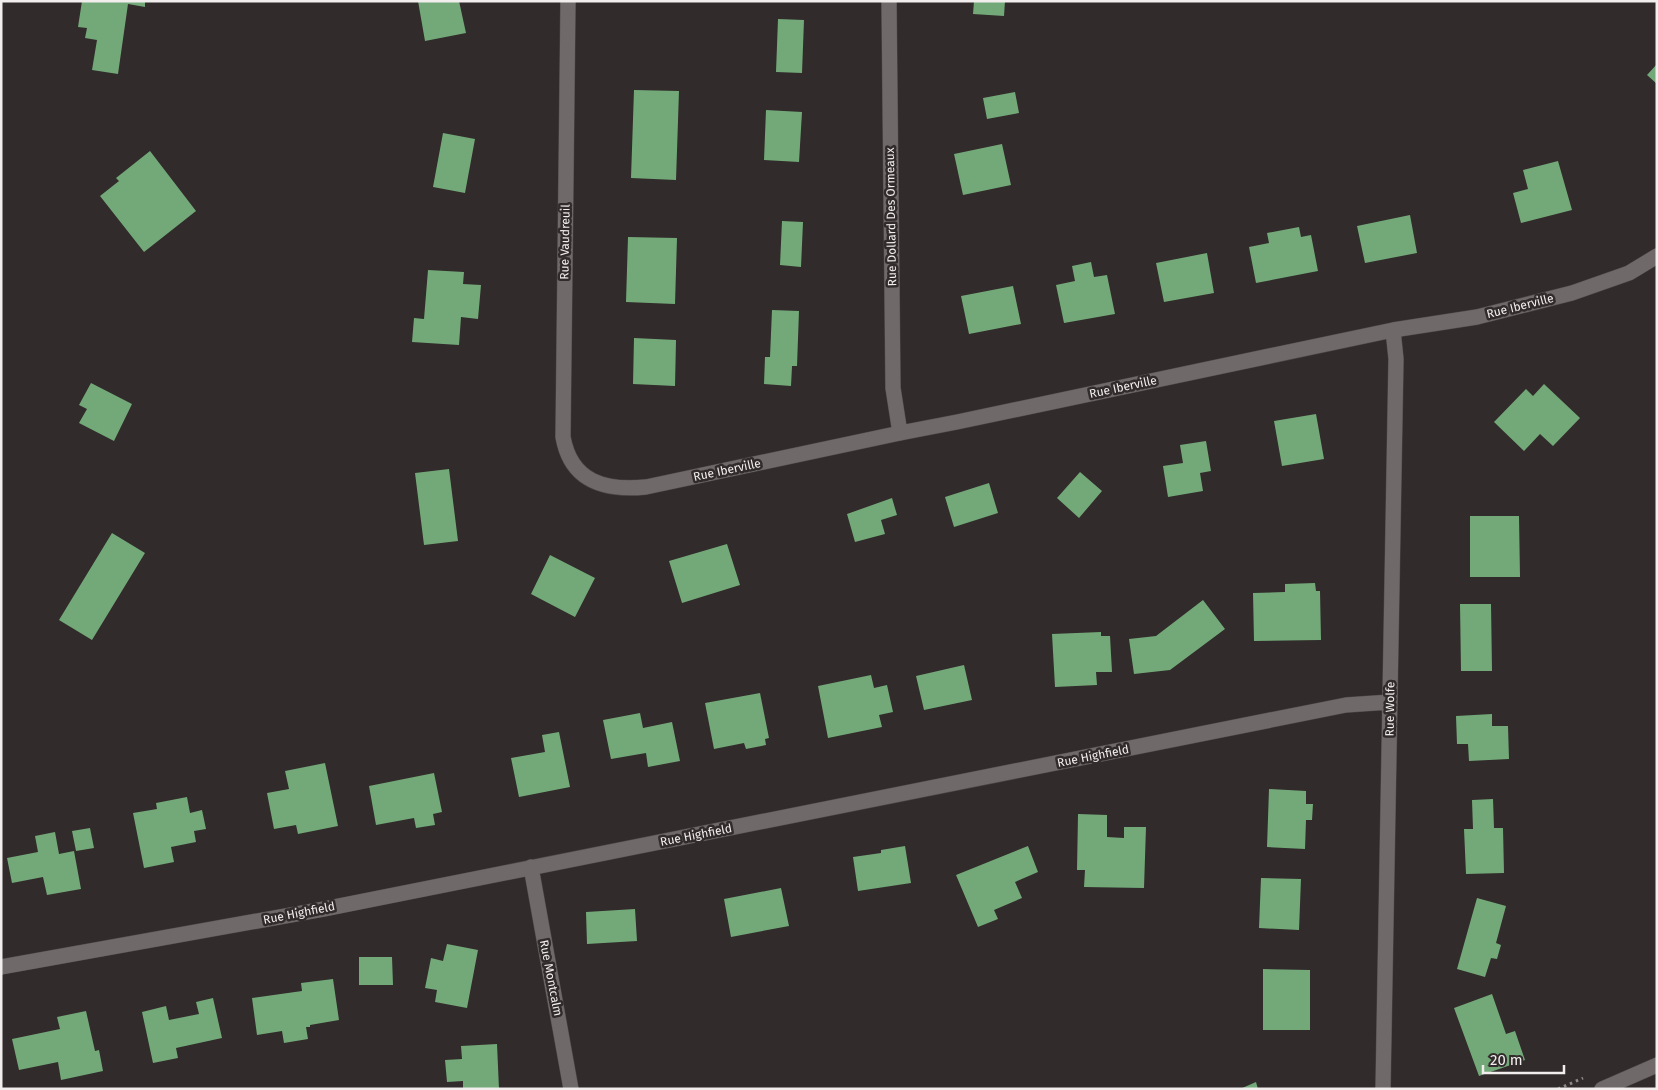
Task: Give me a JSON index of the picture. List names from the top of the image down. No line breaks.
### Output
{"streets":{"street":["Rue Dollard Des Ormeaux","Rue Vaudreuil","Rue Iberville","Rue Wolfe","Rue Highfield","Rue Montcalm"]},"crossings":[["Rue Dollard Des Ormeaux","Rue Iberville"],["Rue Vaudreuil","Rue Iberville"],["Rue Iberville","Rue Wolfe"],["Rue Wolfe","Rue Highfield"],["Rue Highfield","Rue Montcalm"]],"scale_bar":"20 m"}
